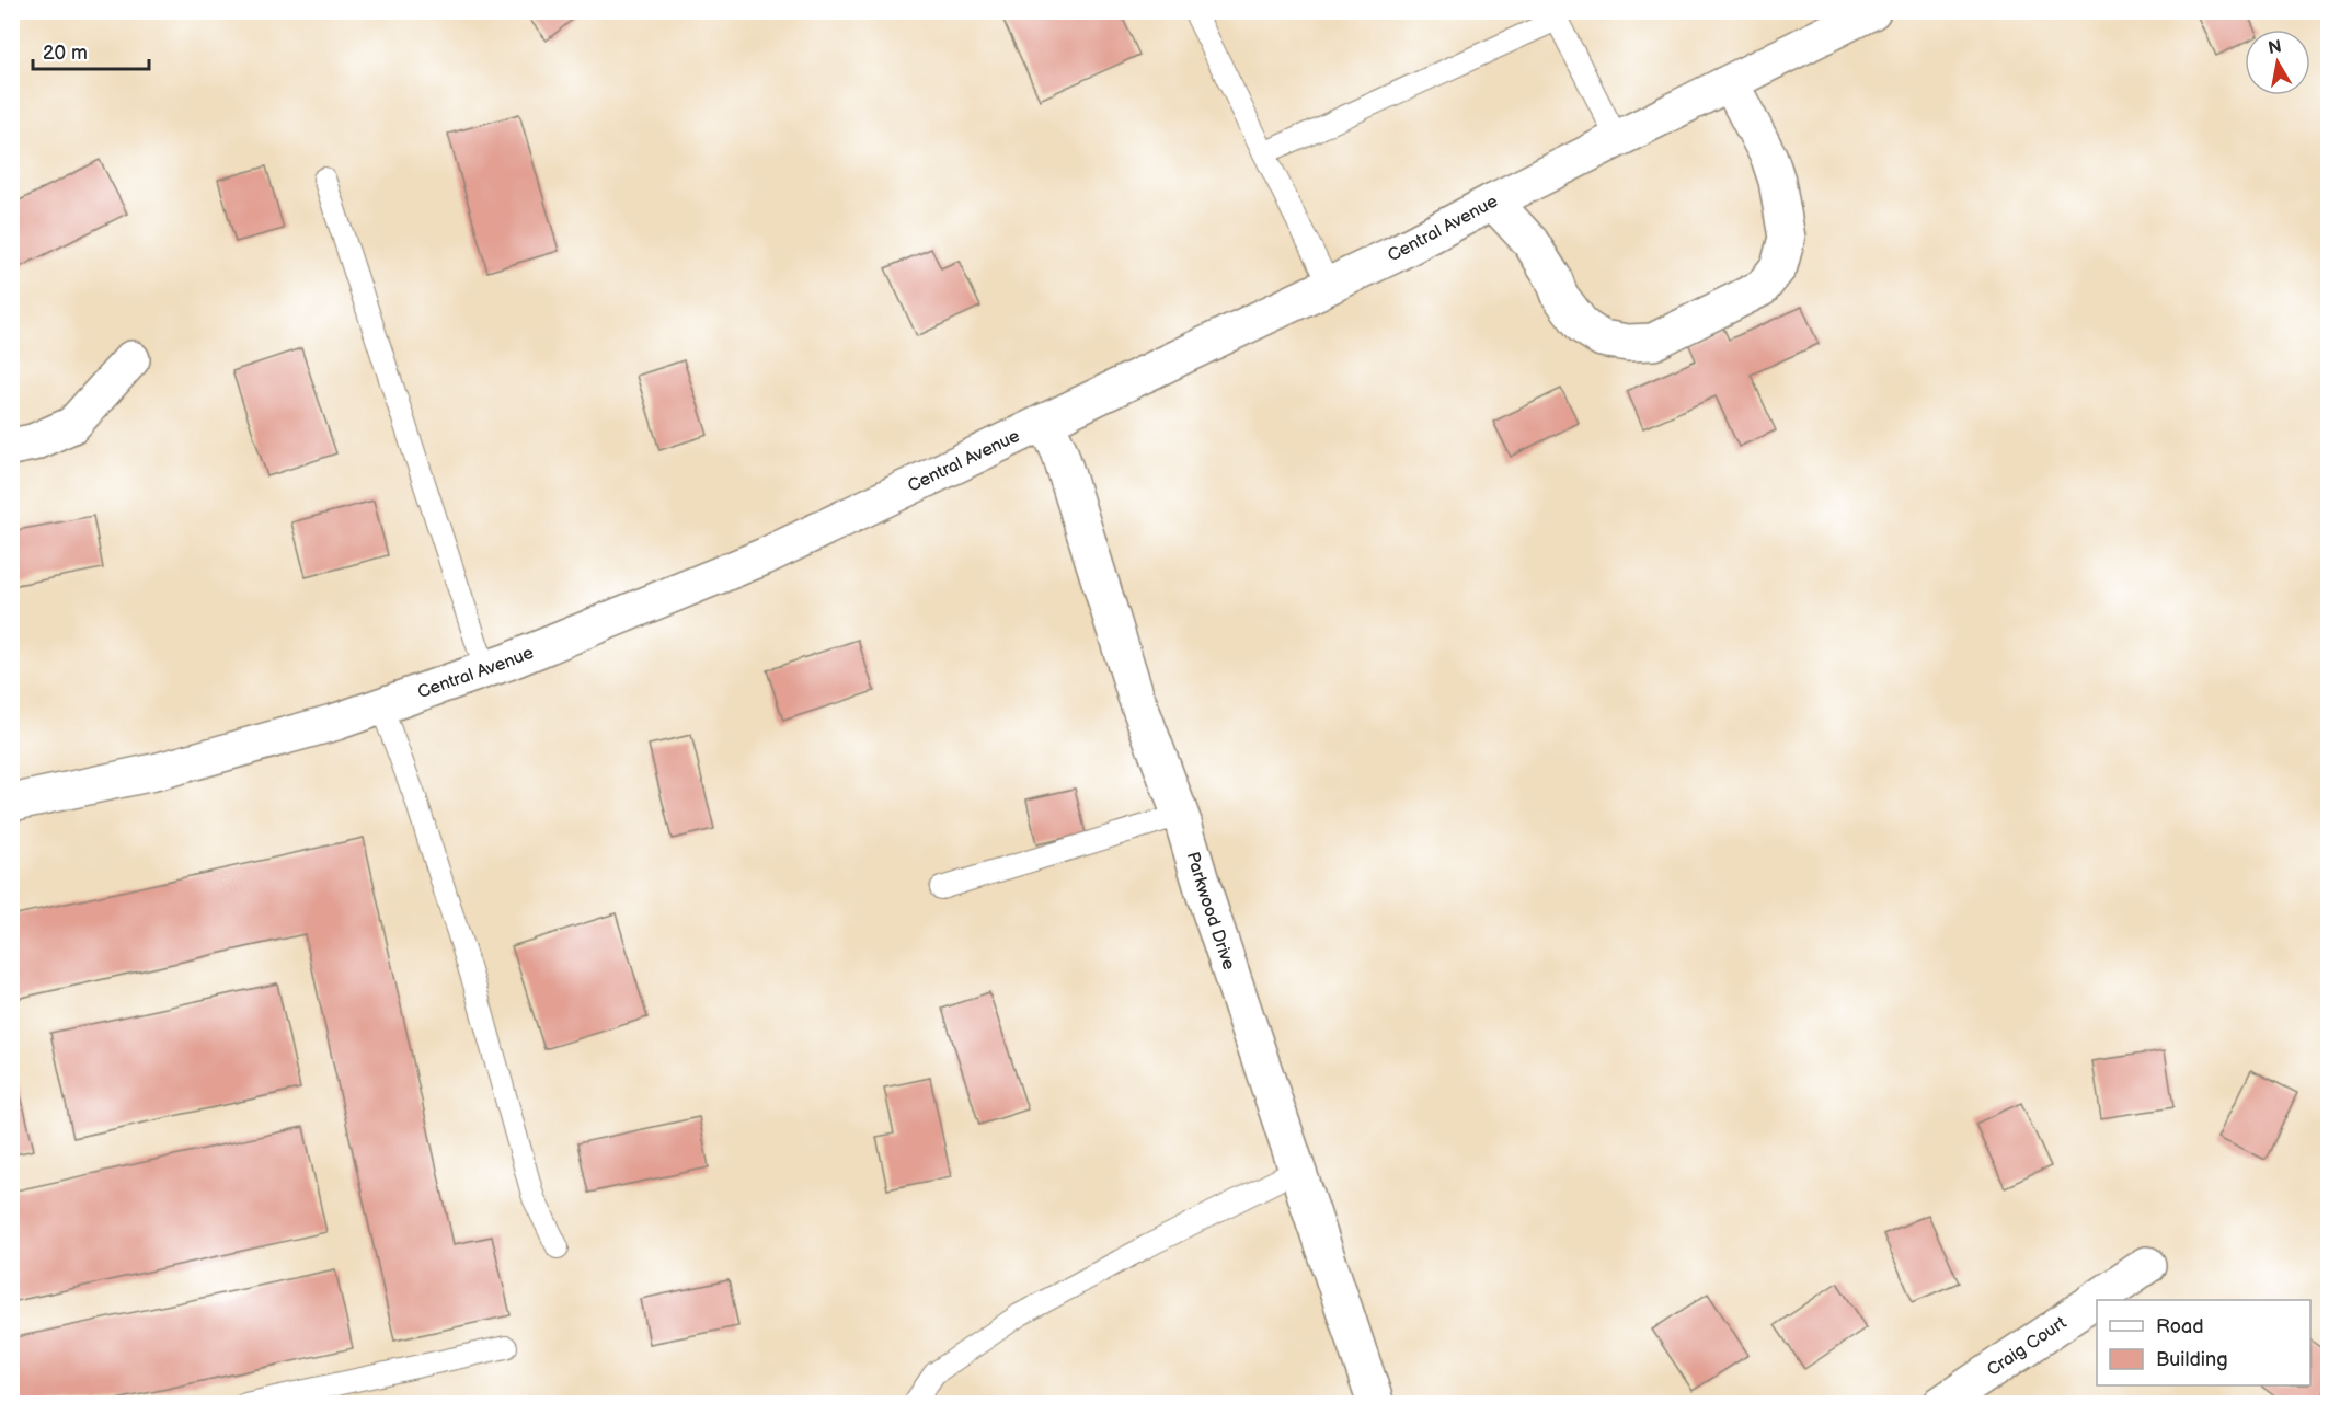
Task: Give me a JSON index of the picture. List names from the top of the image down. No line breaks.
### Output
{"streets":{"street":["Central Avenue","Parkwood Drive","Craig Court"]},"crossings":[["Central Avenue","Parkwood Drive"]],"legend":["Road","Building"],"scale_bar":"20 m","north":"top"}
